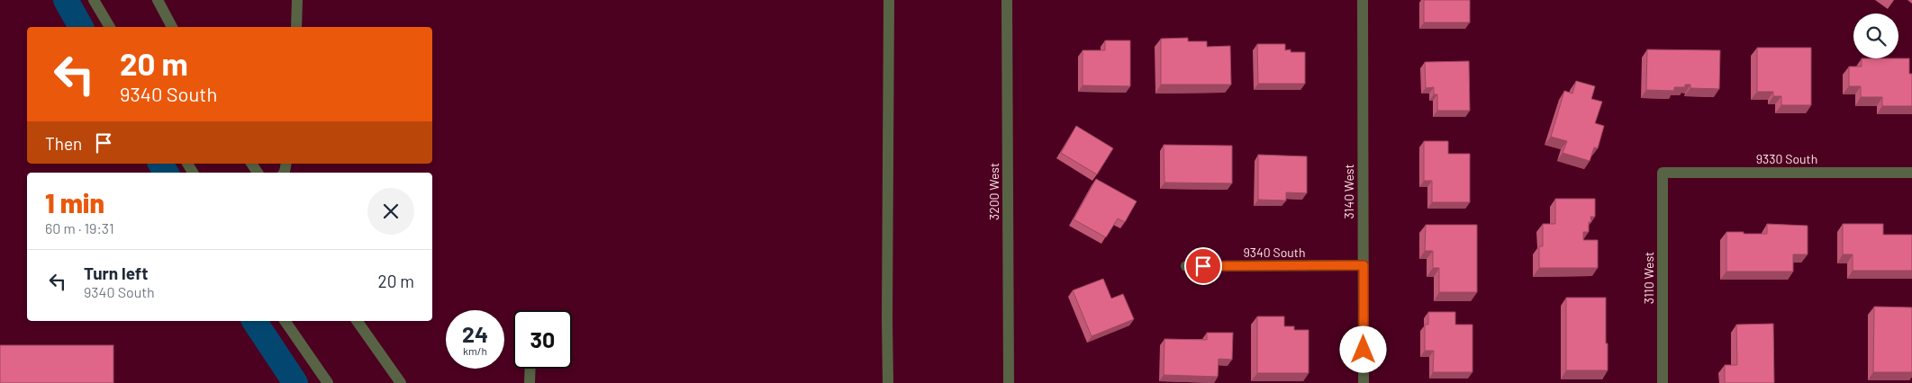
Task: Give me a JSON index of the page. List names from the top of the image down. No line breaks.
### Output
{"streets":{"street":["9330 South","3200 West","3140 West","9340 South","3110 West"]},"crossings":[["9330 South","3110 West"],["3140 West","9340 South"]],"page":{"turn":["20 m","9340 South"],"then":"Then","heading":["1 min","60 m · 19:31"],"list":[{"name":"Turn left","note":"9340 South","value":"20 m"}],"speed":"24 km/h","limit":"30"}}
